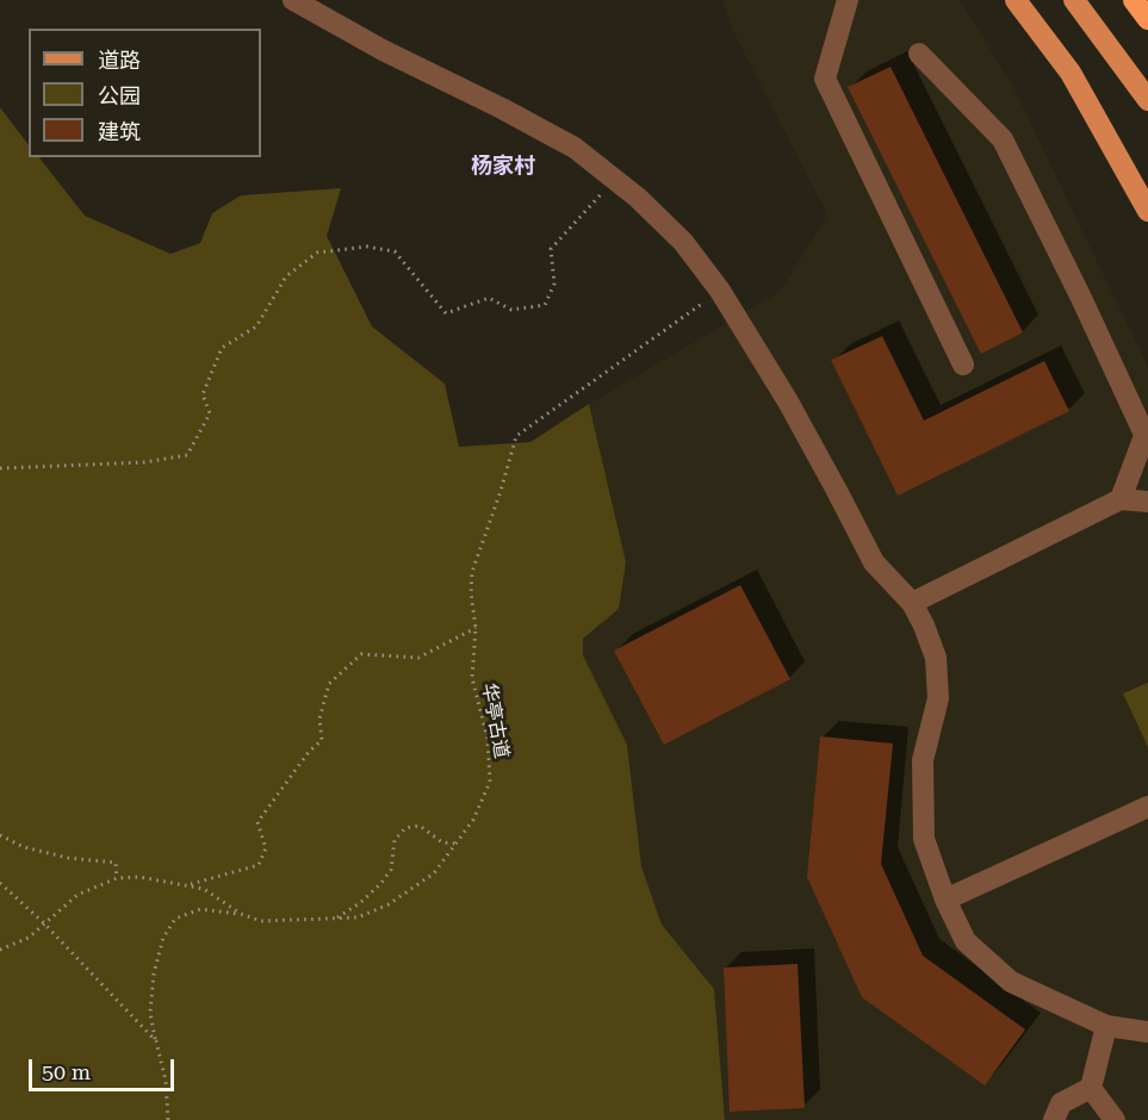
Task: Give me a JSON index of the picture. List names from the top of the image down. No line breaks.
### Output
{"streets":{"path":["华亭古道"]},"districts":["杨家村"],"legend":["道路","公园","建筑"],"scale_bar":"50 m"}
